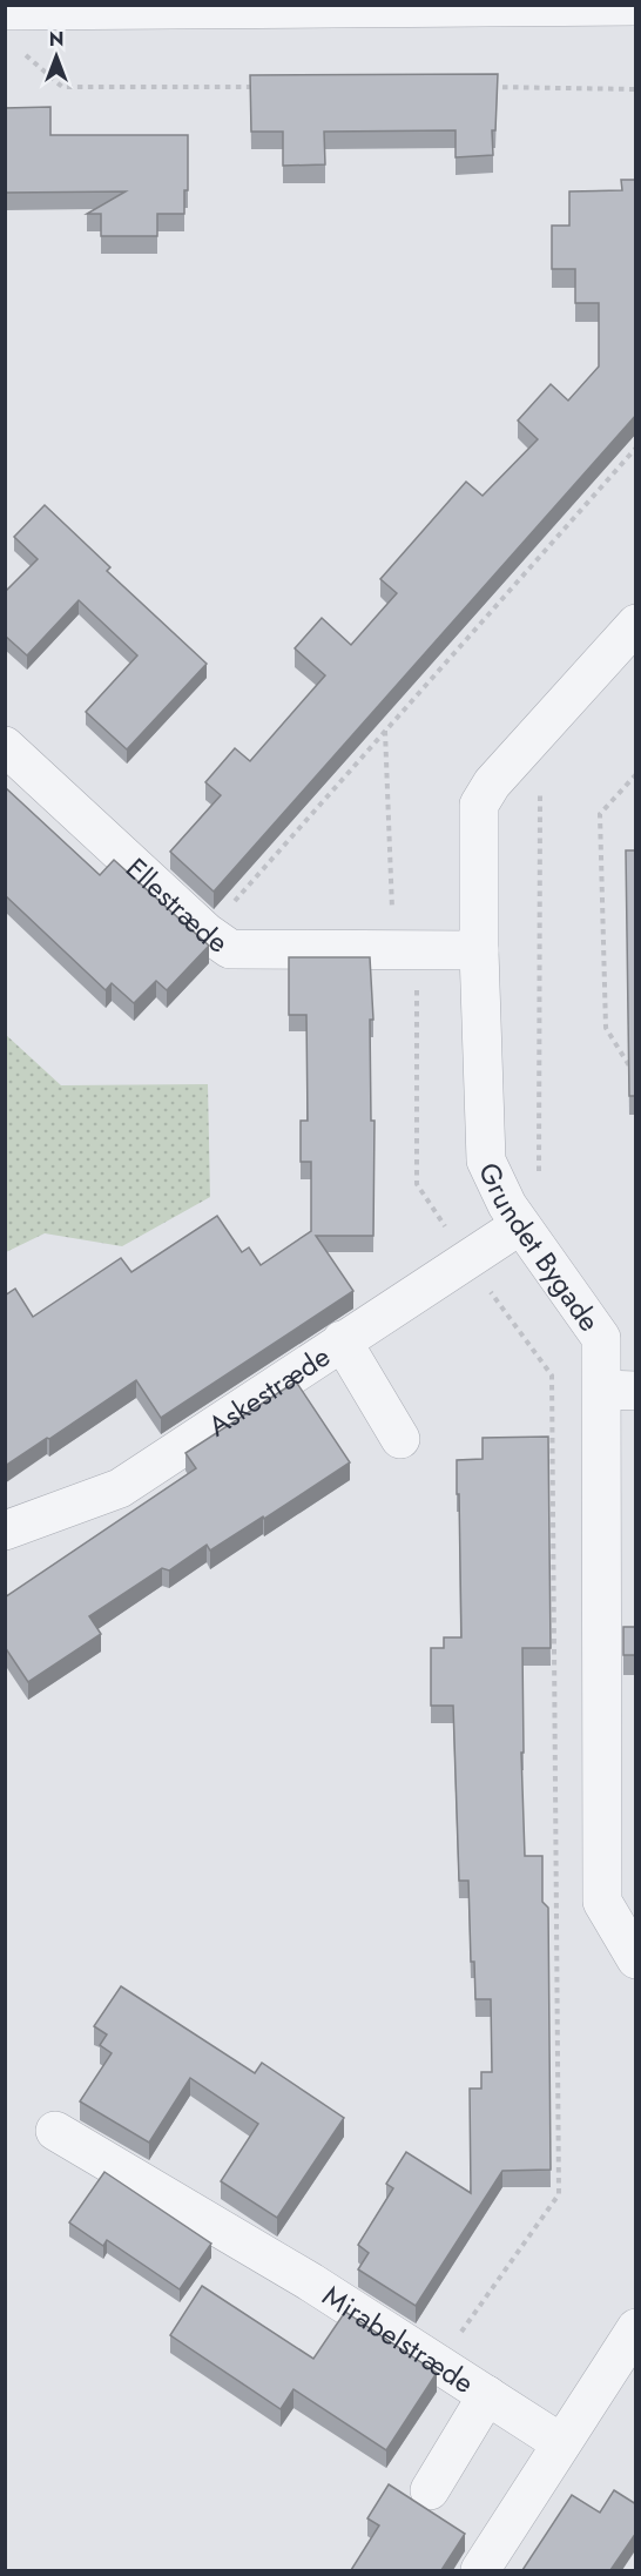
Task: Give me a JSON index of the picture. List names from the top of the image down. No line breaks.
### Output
{"streets":{"street":["Ellestræde","Grundet Bygade","Askestræde","Mirabelstræde"]},"crossings":[["Ellestræde","Grundet Bygade"],["Grundet Bygade","Askestræde"]],"north":"top"}
